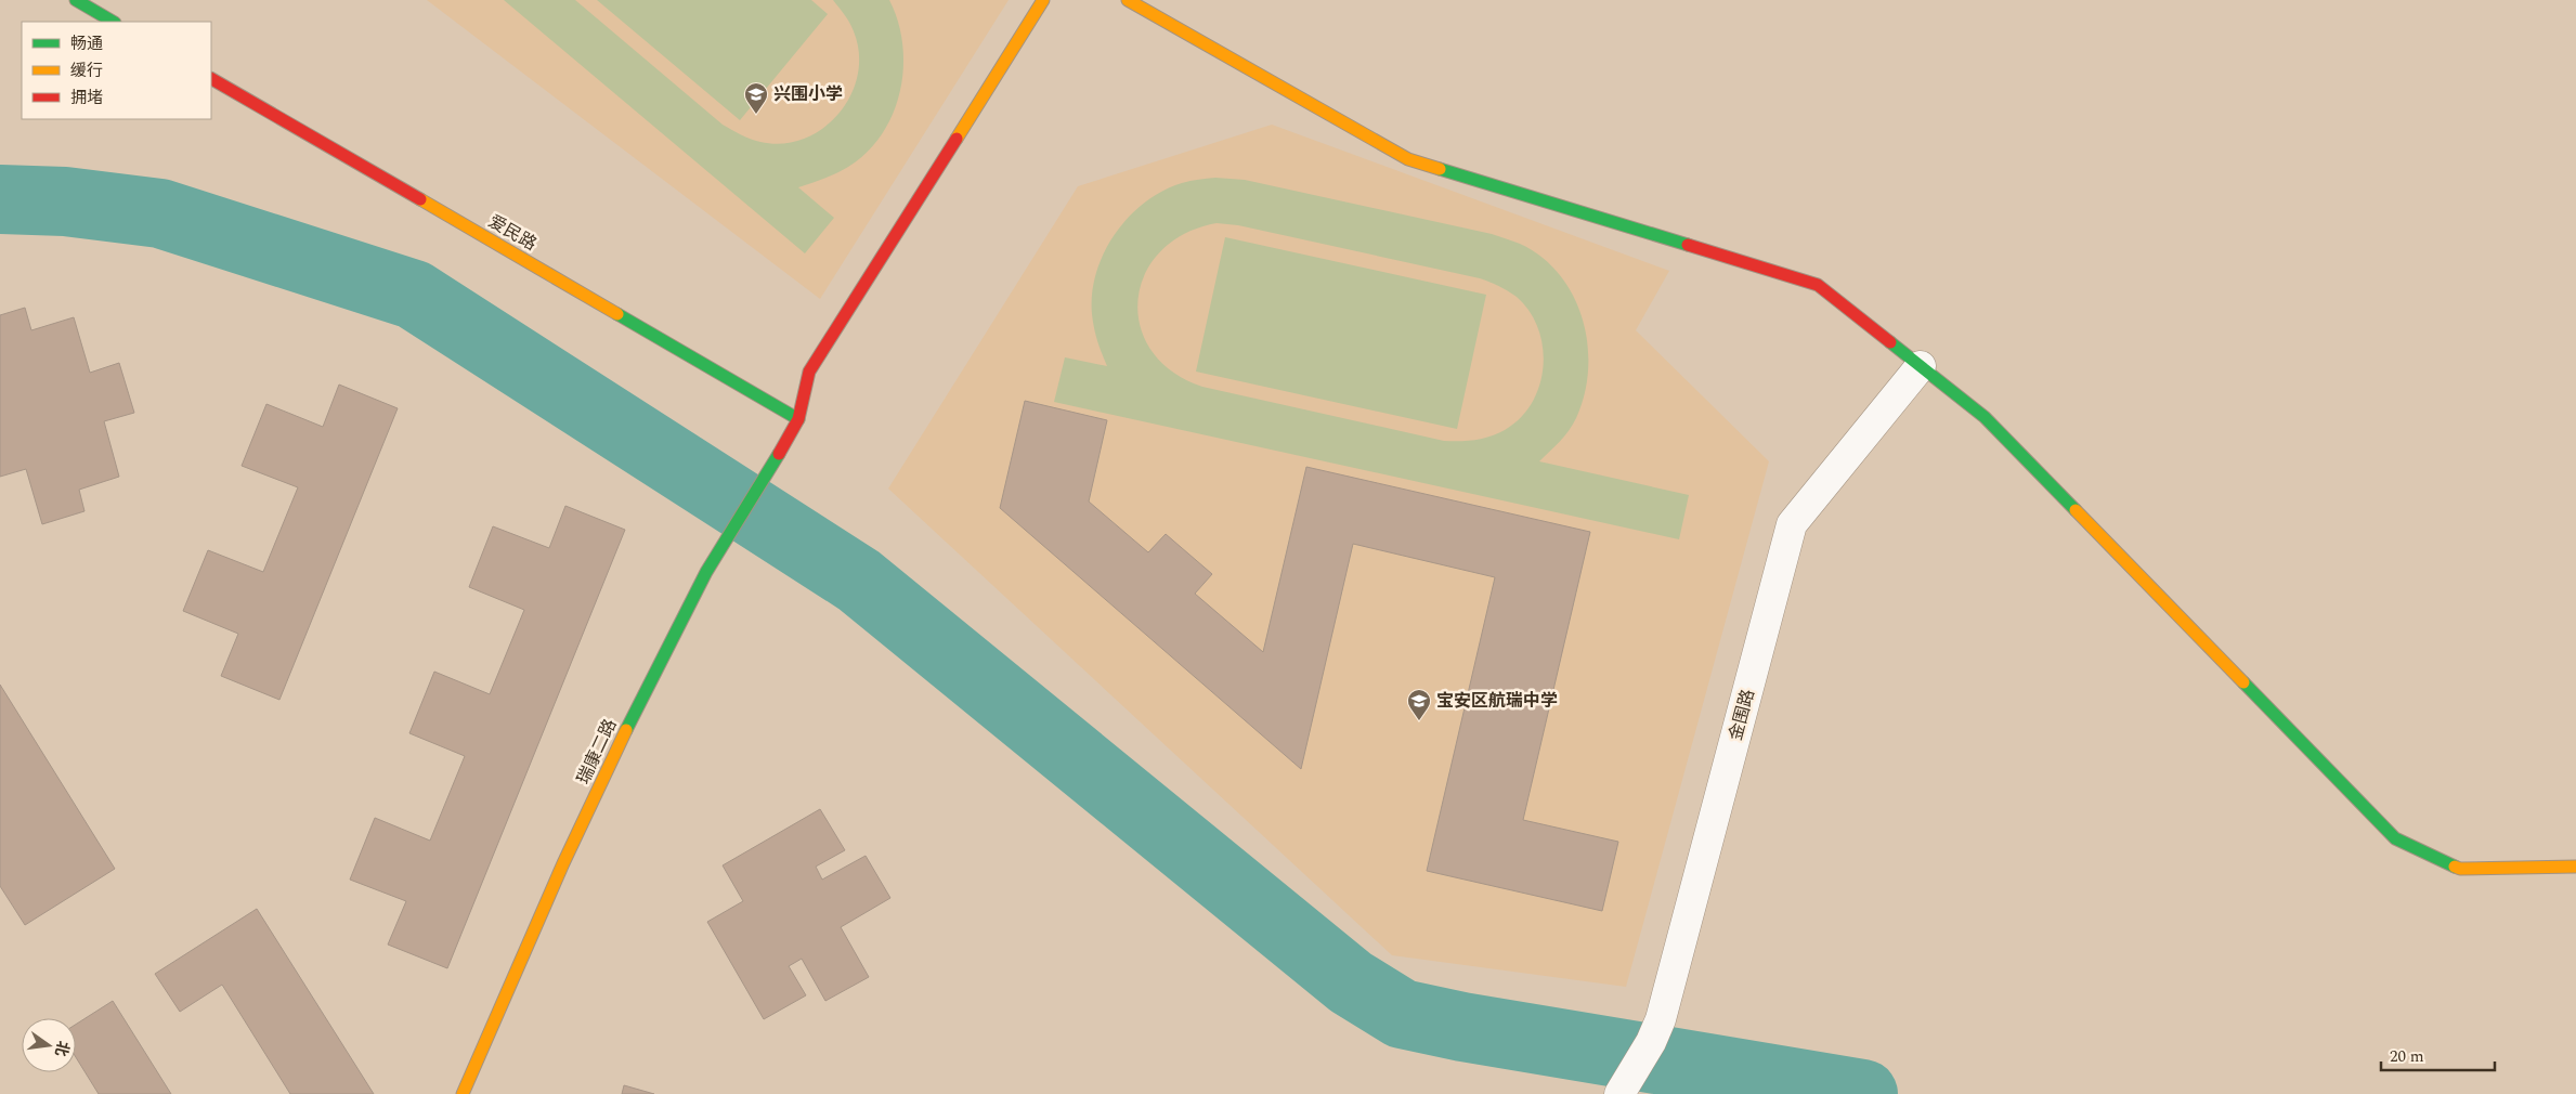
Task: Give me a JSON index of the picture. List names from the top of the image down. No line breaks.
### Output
{"streets":{"street":["爱民路","金围路","瑞康二路"]},"crossings":[["爱民路","瑞康二路"]],"places":{"school or university":["兴围小学","宝安区航瑞中学"]},"legend":["畅通","缓行","拥堵"],"scale_bar":"20 m","north":"right"}
